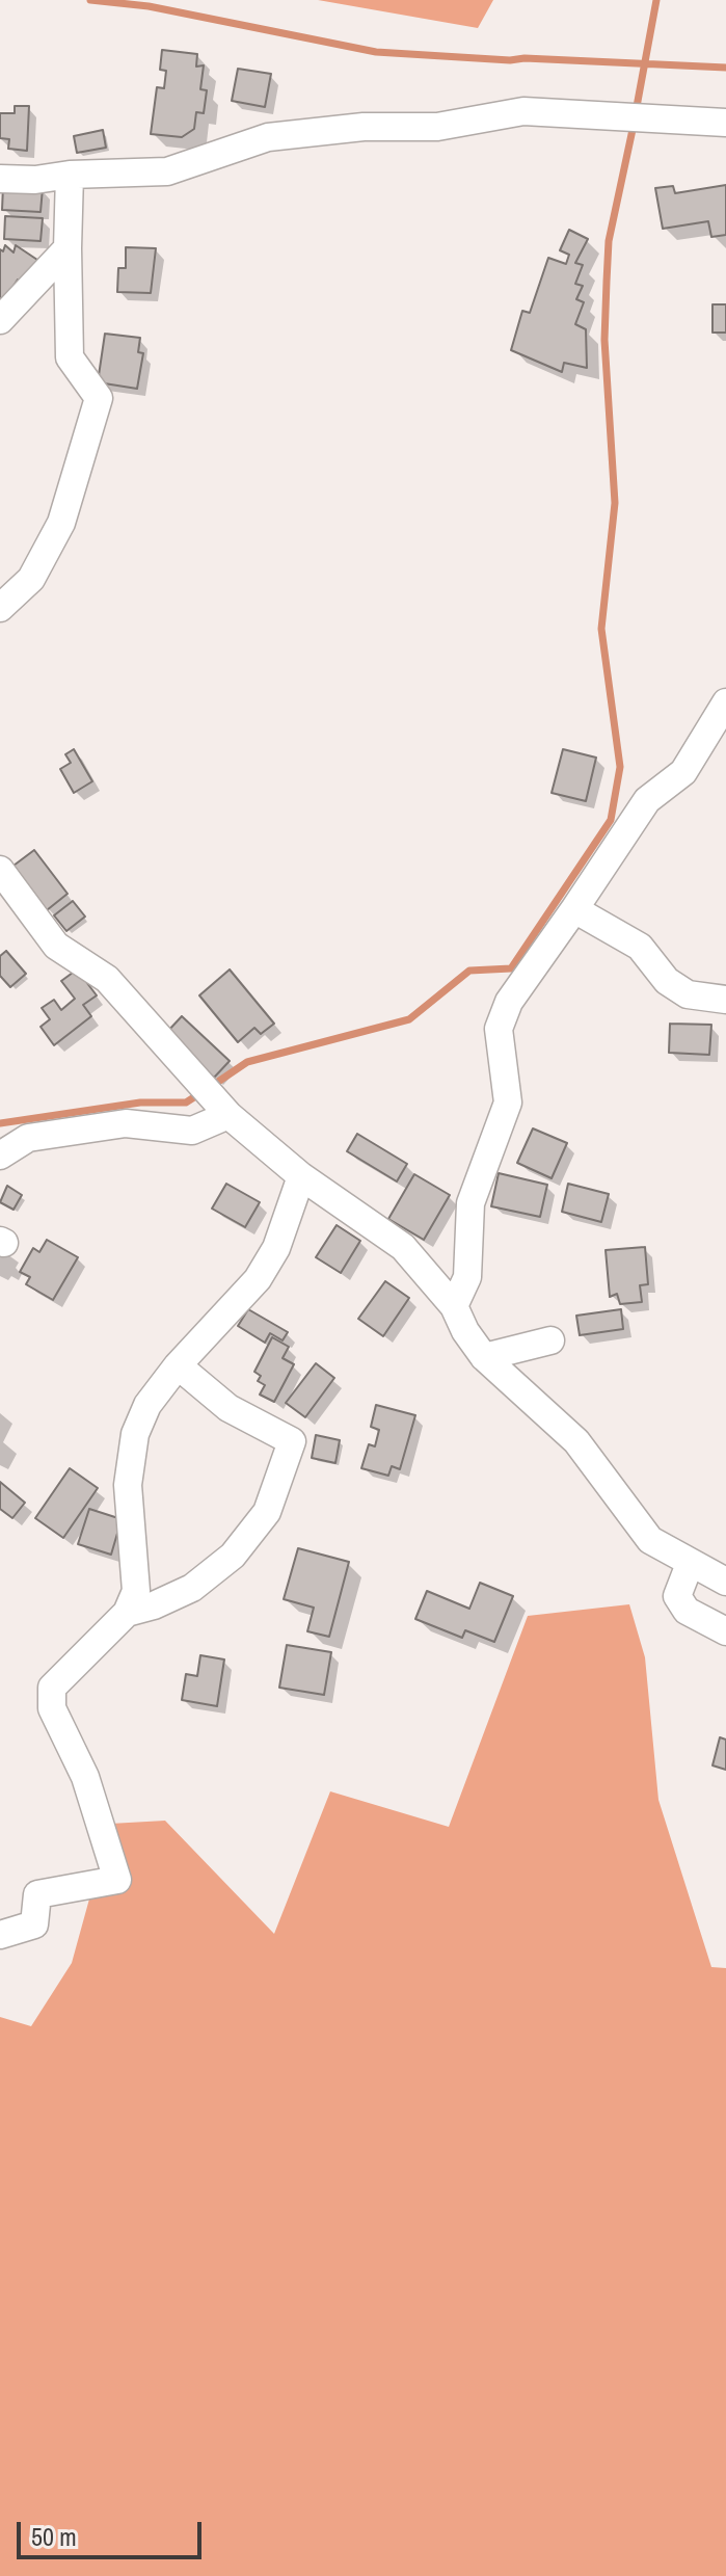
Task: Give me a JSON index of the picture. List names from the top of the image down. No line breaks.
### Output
{"scale_bar":"50 m"}
